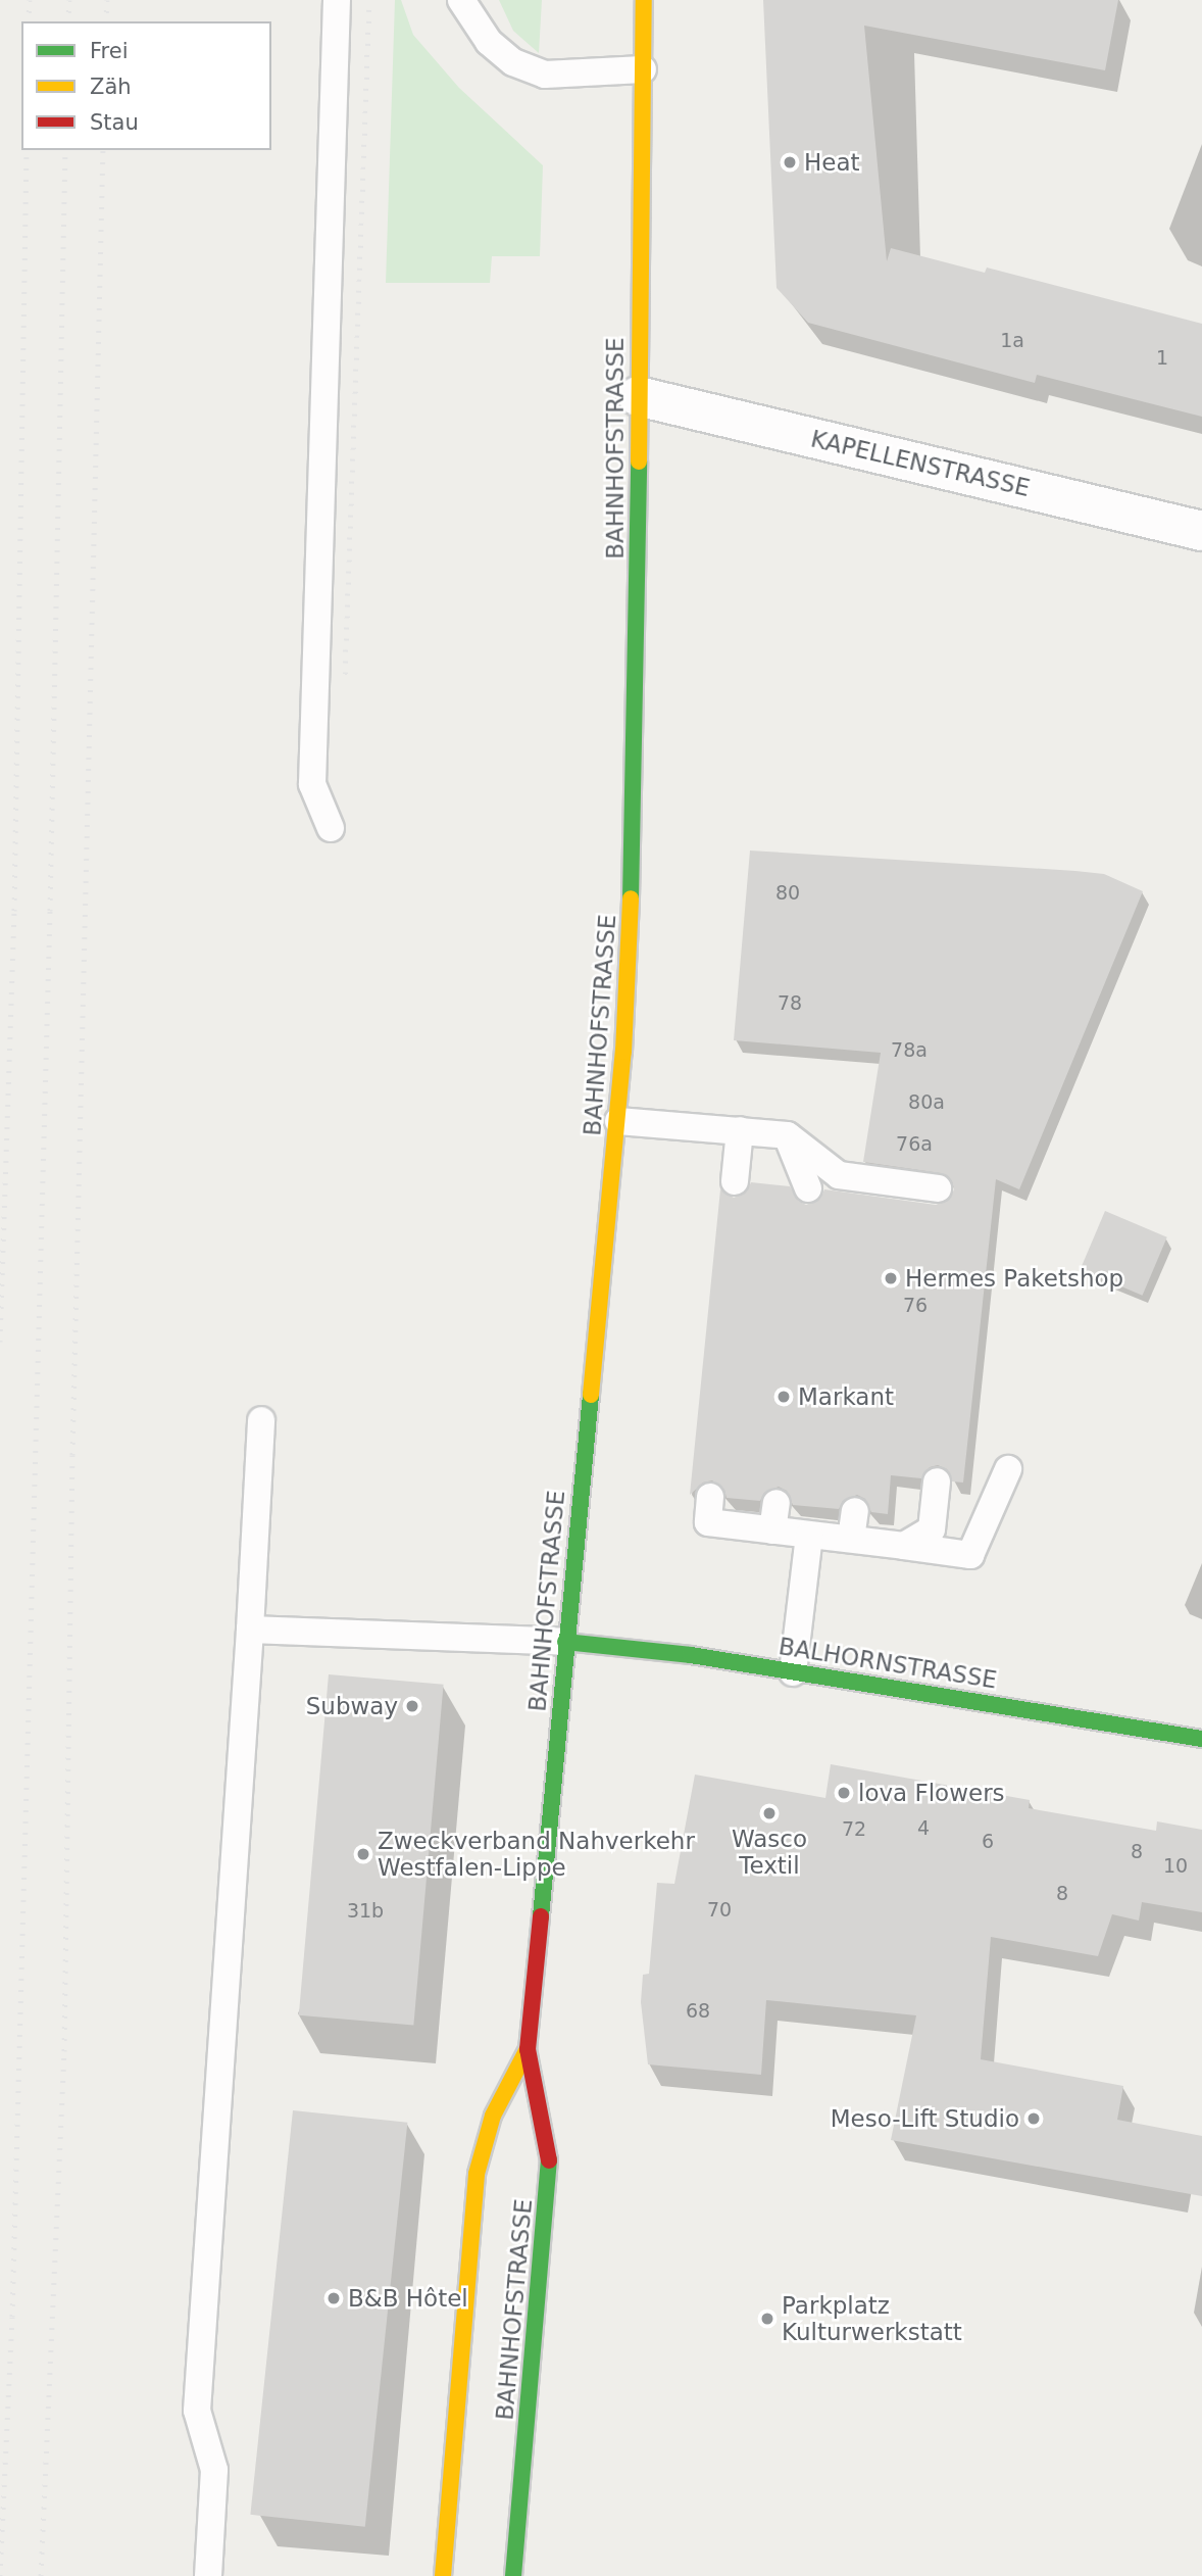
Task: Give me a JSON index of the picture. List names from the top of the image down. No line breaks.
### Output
{"streets":{"main road":["BAHNHOFSTRASSE","BALHORNSTRASSE"],"street":["KAPELLENSTRASSE"]},"crossings":[["BAHNHOFSTRASSE","KAPELLENSTRASSE"],["BAHNHOFSTRASSE","BALHORNSTRASSE"]],"places":["Heat","Hermes Paketshop","Markant","Subway","lova Flowers","Wasco Textil","Zweckverband Nahverkehr Westfalen-Lippe","Meso-Lift Studio","B&B Hôtel","Parkplatz Kulturwerkstatt"],"house_numbers":["1a","1","80","78","78a","80a","76a","76","4","72","6","8","10","8","70","31b","68"],"legend":["Frei","Zäh","Stau"]}
